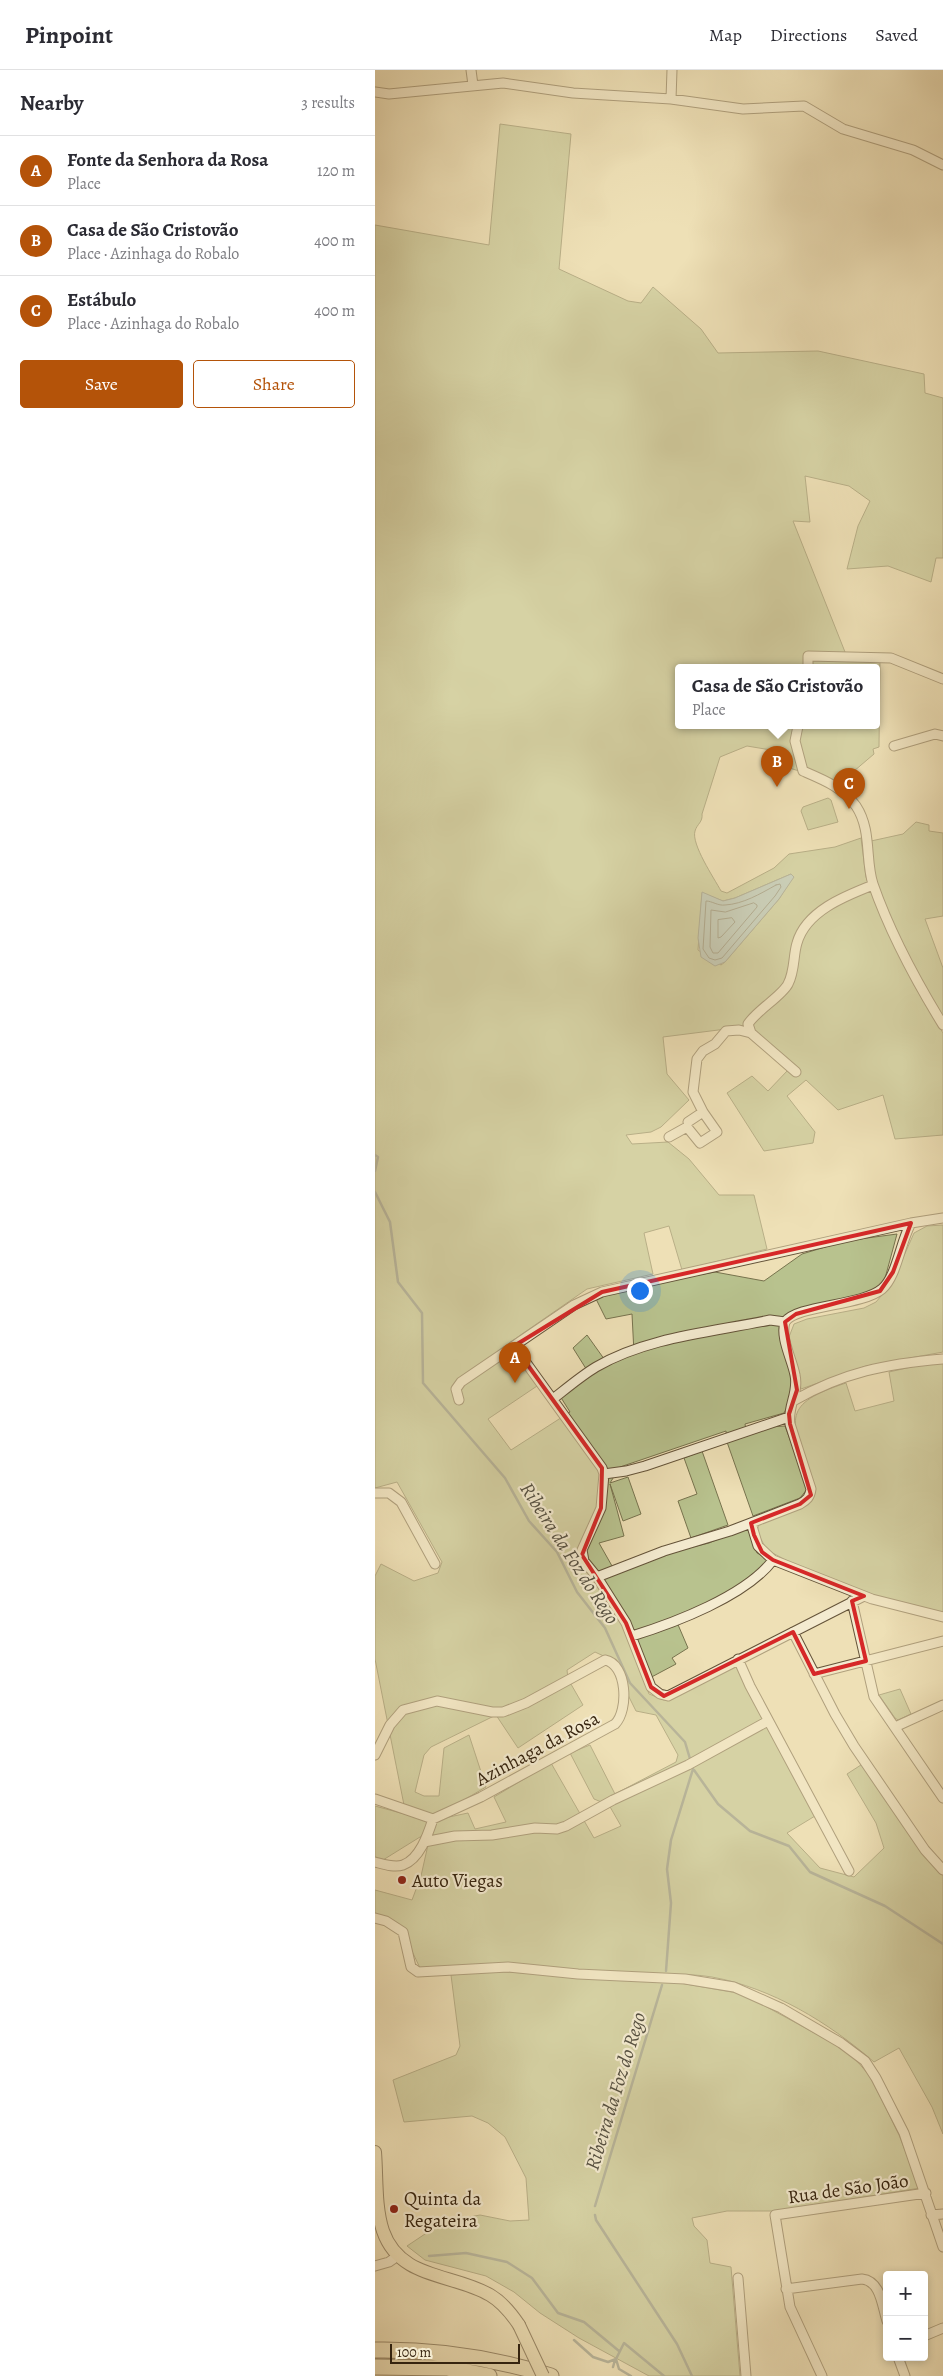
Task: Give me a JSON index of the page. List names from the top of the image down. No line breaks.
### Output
{"streets":{"street":["Azinhaga da Rosa","Rua de São João"]},"water":["Ribeira da Foz do Rego"],"places":["Auto Viegas","Quinta da Regateira"],"scale_bar":"100 m","page":{"header":"Pinpoint","nav":["Map","Directions","Saved"],"heading":["Nearby","3 results"],"list":[{"mark":"A","name":"Fonte da Senhora da Rosa","note":"Place","value":"120 m"},{"mark":"B","name":"Casa de São Cristovão","note":"Place · Azinhaga do Robalo","value":"400 m"},{"mark":"C","name":"Estábulo","note":"Place · Azinhaga do Robalo","value":"400 m"}],"buttons":["Save","Share"],"popup":["Casa de São Cristovão","Place"],"pins":["B","C","A"],"map_buttons":["+","−"],"scale":"100 m"}}
